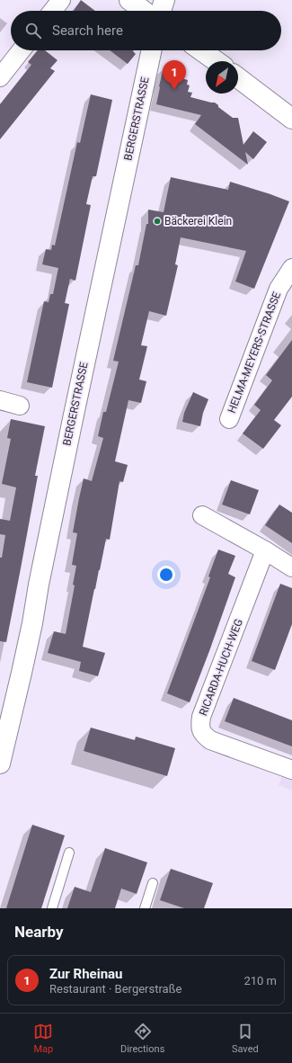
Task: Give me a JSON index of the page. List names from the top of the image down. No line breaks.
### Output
{"streets":{"street":["BERGERSTRASSE","HELMA-MEYERS-STRASSE","RICARDA-HUCH-WEG"]},"places":["Bäckerei Klein"],"north":"bottom left","page":{"search":"Search here","pins":"1","heading":"Nearby","list":[{"mark":"1","name":"Zur Rheinau","note":"Restaurant · Bergerstraße","value":"210 m"}],"nav":["Map","Directions","Saved"]}}
